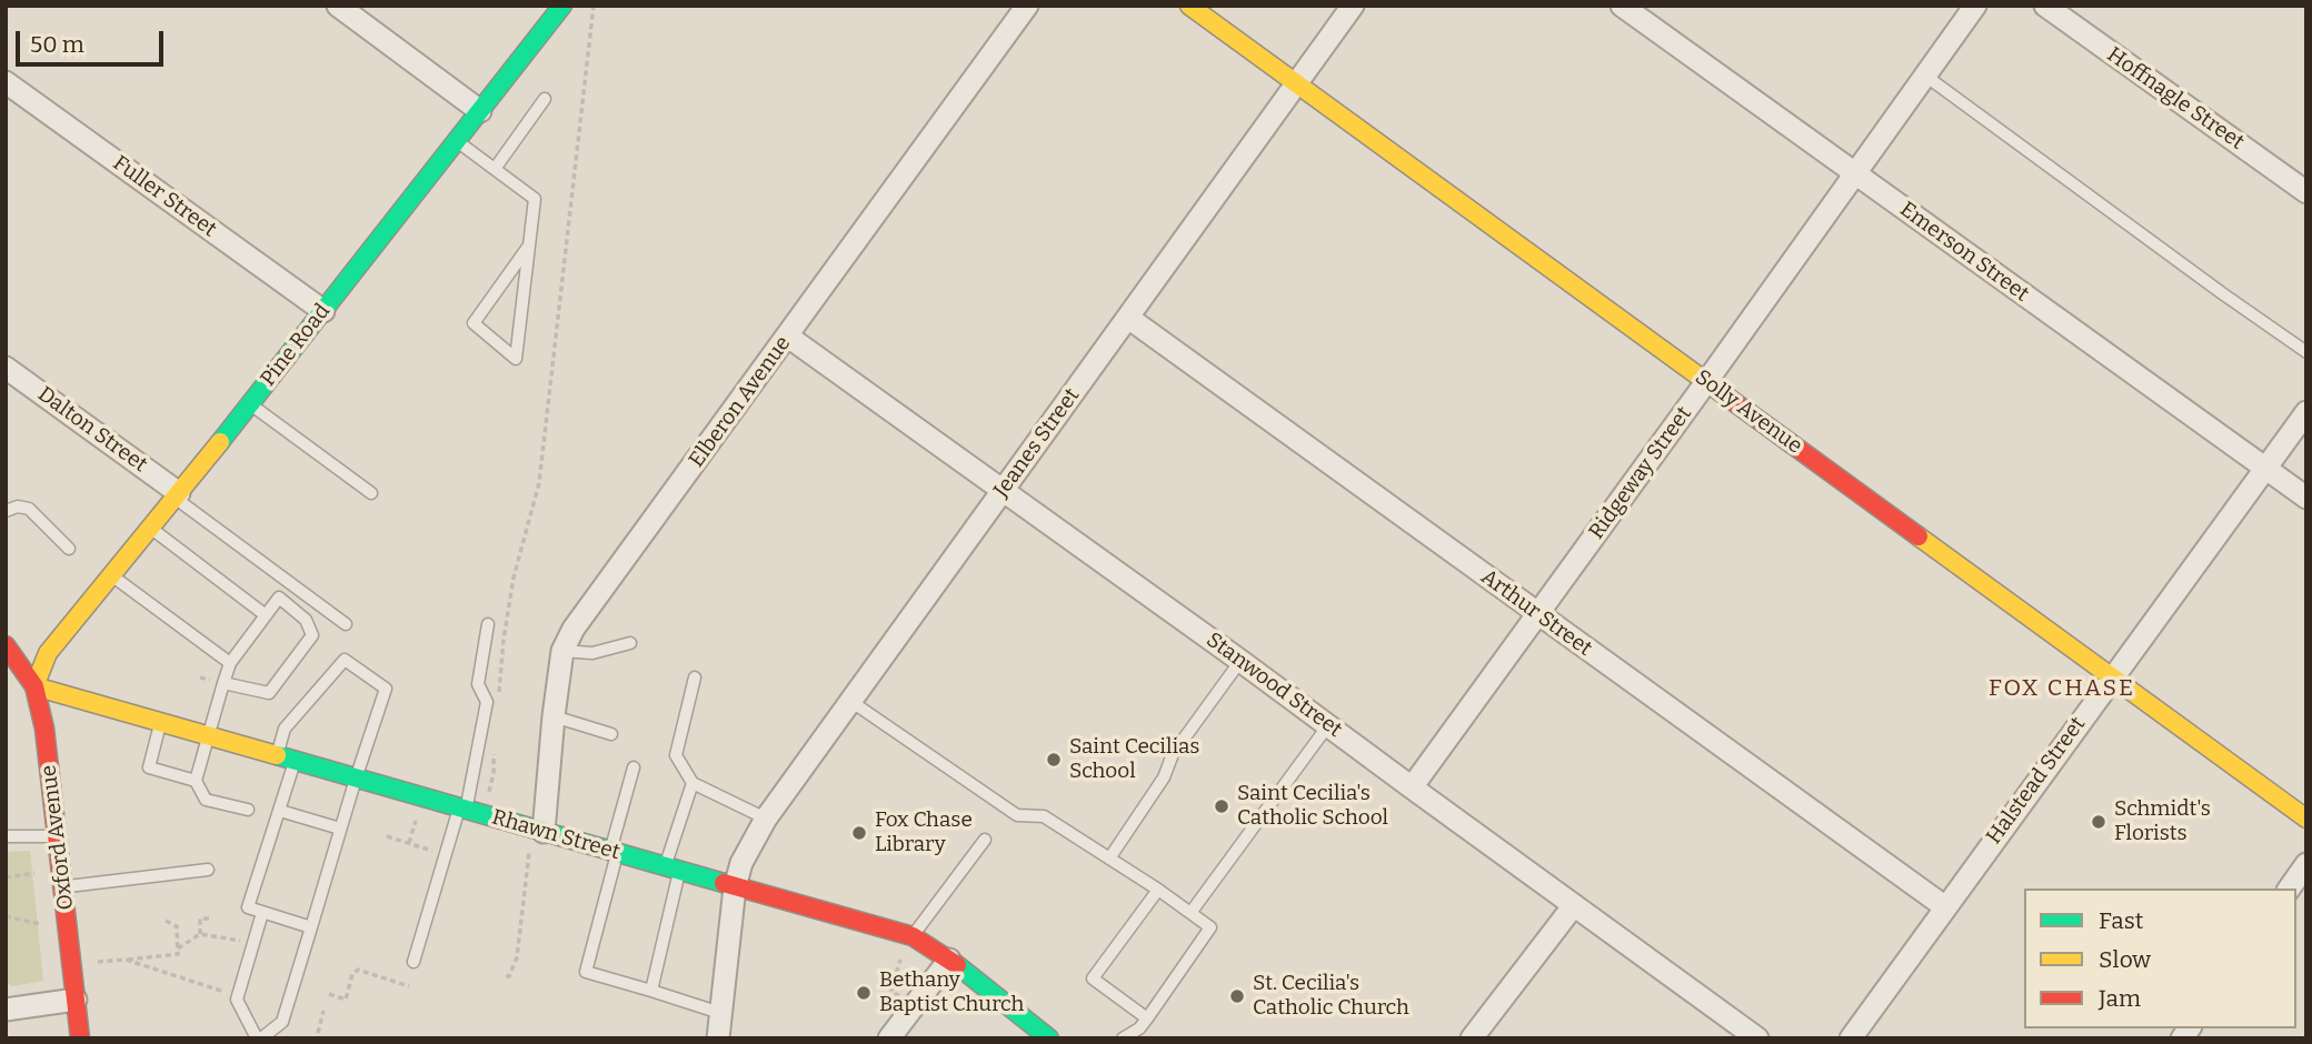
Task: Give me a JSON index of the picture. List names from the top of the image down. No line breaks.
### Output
{"streets":{"street":["Hoffnagle Street","Fuller Street","Emerson Street","Pine Road","Elberon Avenue","Solly Avenue","Dalton Street","Jeanes Street","Ridgeway Street","Arthur Street","Stanwood Street","Halstead Street","Rhawn Street","Oxford Avenue"]},"crossings":[["Fuller Street","Pine Road"],["Emerson Street","Ridgeway Street"],["Emerson Street","Halstead Street"],["Pine Road","Dalton Street"],["Pine Road","Rhawn Street"],["Pine Road","Oxford Avenue"],["Elberon Avenue","Stanwood Street"],["Elberon Avenue","Rhawn Street"],["Solly Avenue","Jeanes Street"],["Solly Avenue","Ridgeway Street"],["Solly Avenue","Halstead Street"],["Jeanes Street","Arthur Street"],["Jeanes Street","Stanwood Street"],["Jeanes Street","Rhawn Street"],["Ridgeway Street","Arthur Street"],["Ridgeway Street","Stanwood Street"],["Arthur Street","Halstead Street"],["Rhawn Street","Oxford Avenue"]],"districts":["FOX CHASE"],"places":["Saint Cecilias School","Saint Cecilia's Catholic School","Schmidt's Florists","Fox Chase Library","Bethany Baptist Church","St. Cecilia's Catholic Church"],"legend":["Fast","Slow","Jam"],"scale_bar":"50 m"}
